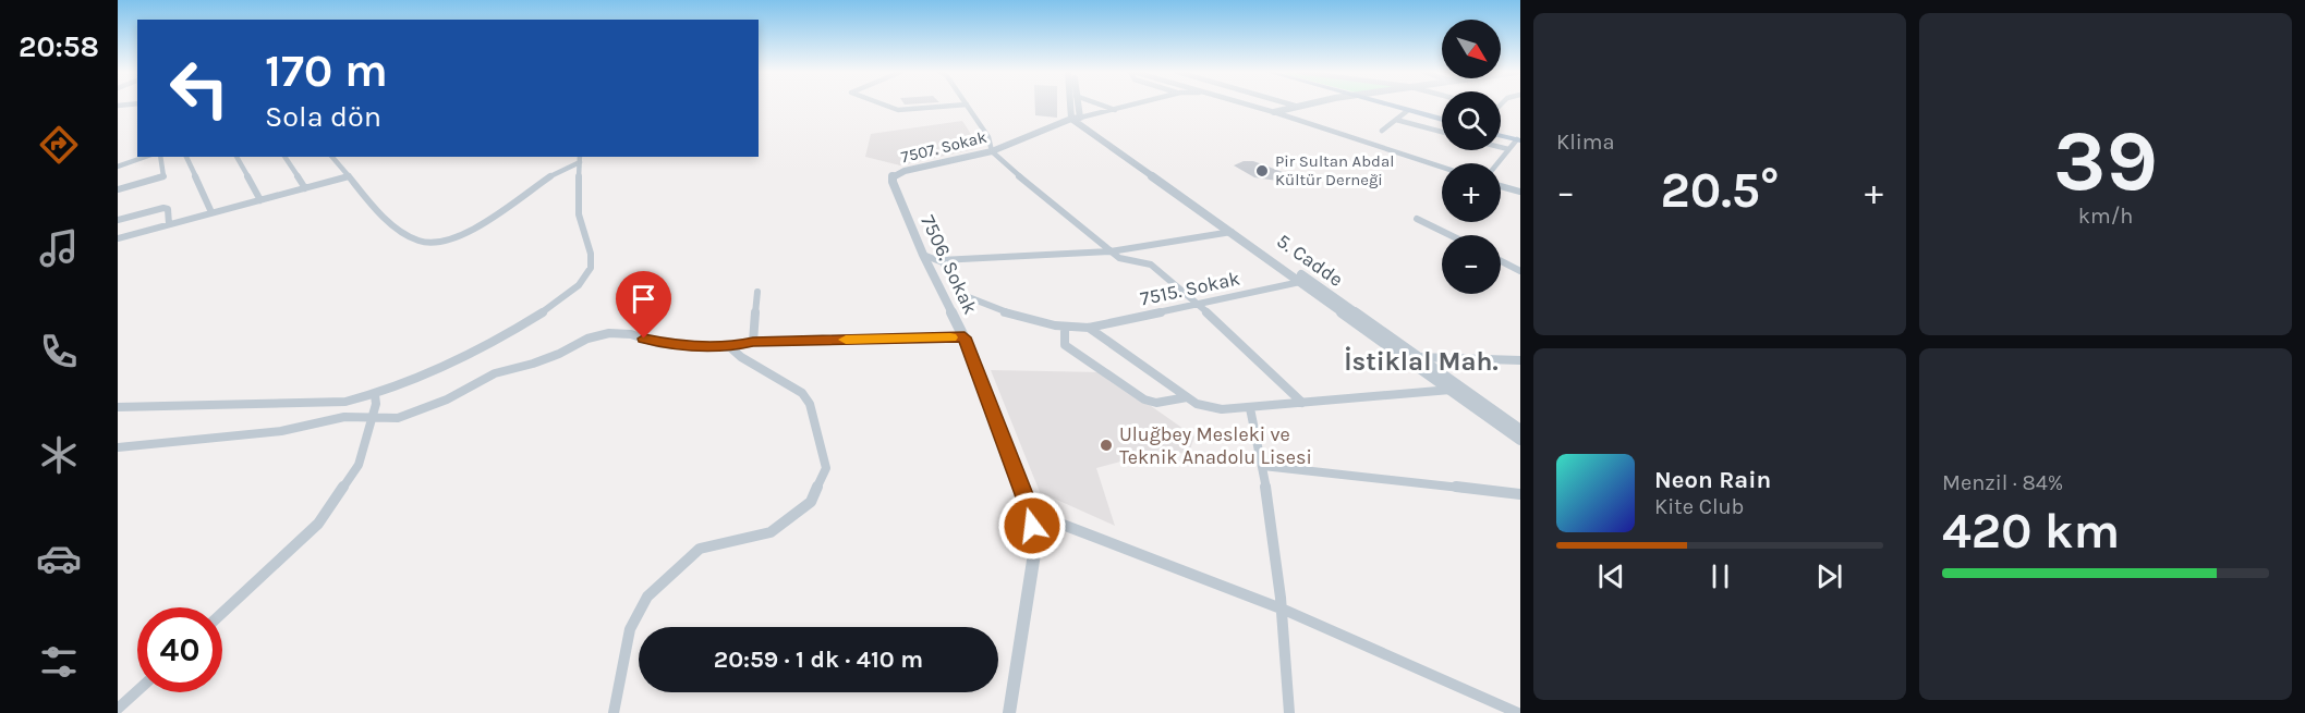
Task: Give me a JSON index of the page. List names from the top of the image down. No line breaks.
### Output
{"streets":{"street":["7507. Sokak","5. Cadde","7506. Sokak","7515. Sokak"]},"crossings":[["7507. Sokak","5. Cadde"],["7507. Sokak","7506. Sokak"]],"districts":["İstiklal Mah."],"places":["Pir Sultan Abdal Kültür Derneği","Uluğbey Mesleki ve Teknik Anadolu Lisesi"],"north":"bottom right","page":{"tabs":"20:58","tile":["Klima",["39","km/h"],["Menzil · 84%","420 km"]],"map_buttons":["+","−"],"turn":["170 m","Sola dön"],"heat":["−","20.5°","+"],"song":["Neon Rain","Kite Club"],"limit":"40","trip":"20:59 · 1 dk · 410 m"}}
